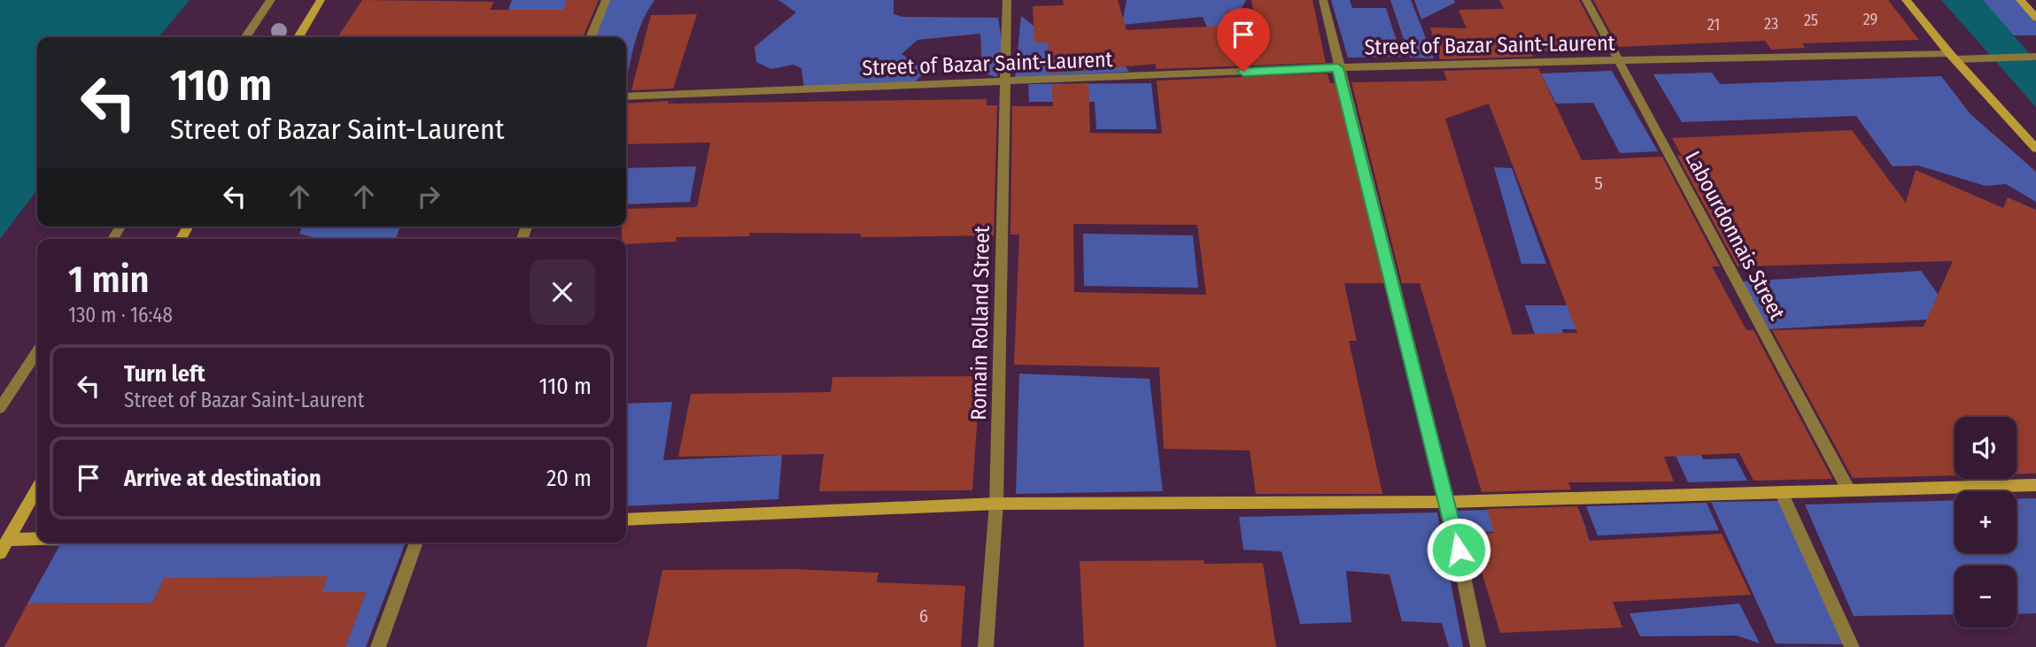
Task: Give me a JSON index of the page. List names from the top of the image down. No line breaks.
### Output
{"streets":{"street":["Street of Bazar Saint-Laurent","Labourdonnais Street","Romain Rolland Street"]},"crossings":[["Street of Bazar Saint-Laurent","Labourdonnais Street"],["Street of Bazar Saint-Laurent","Romain Rolland Street"]],"house_numbers":["29","25","23","21","5","6"],"page":{"turn":["110 m","Street of Bazar Saint-Laurent"],"heading":["1 min","130 m · 16:48"],"list":[{"name":"Turn left","note":"Street of Bazar Saint-Laurent","value":"110 m"},{"name":"Arrive at destination","value":"20 m"}],"map_buttons":["+","−"]}}
